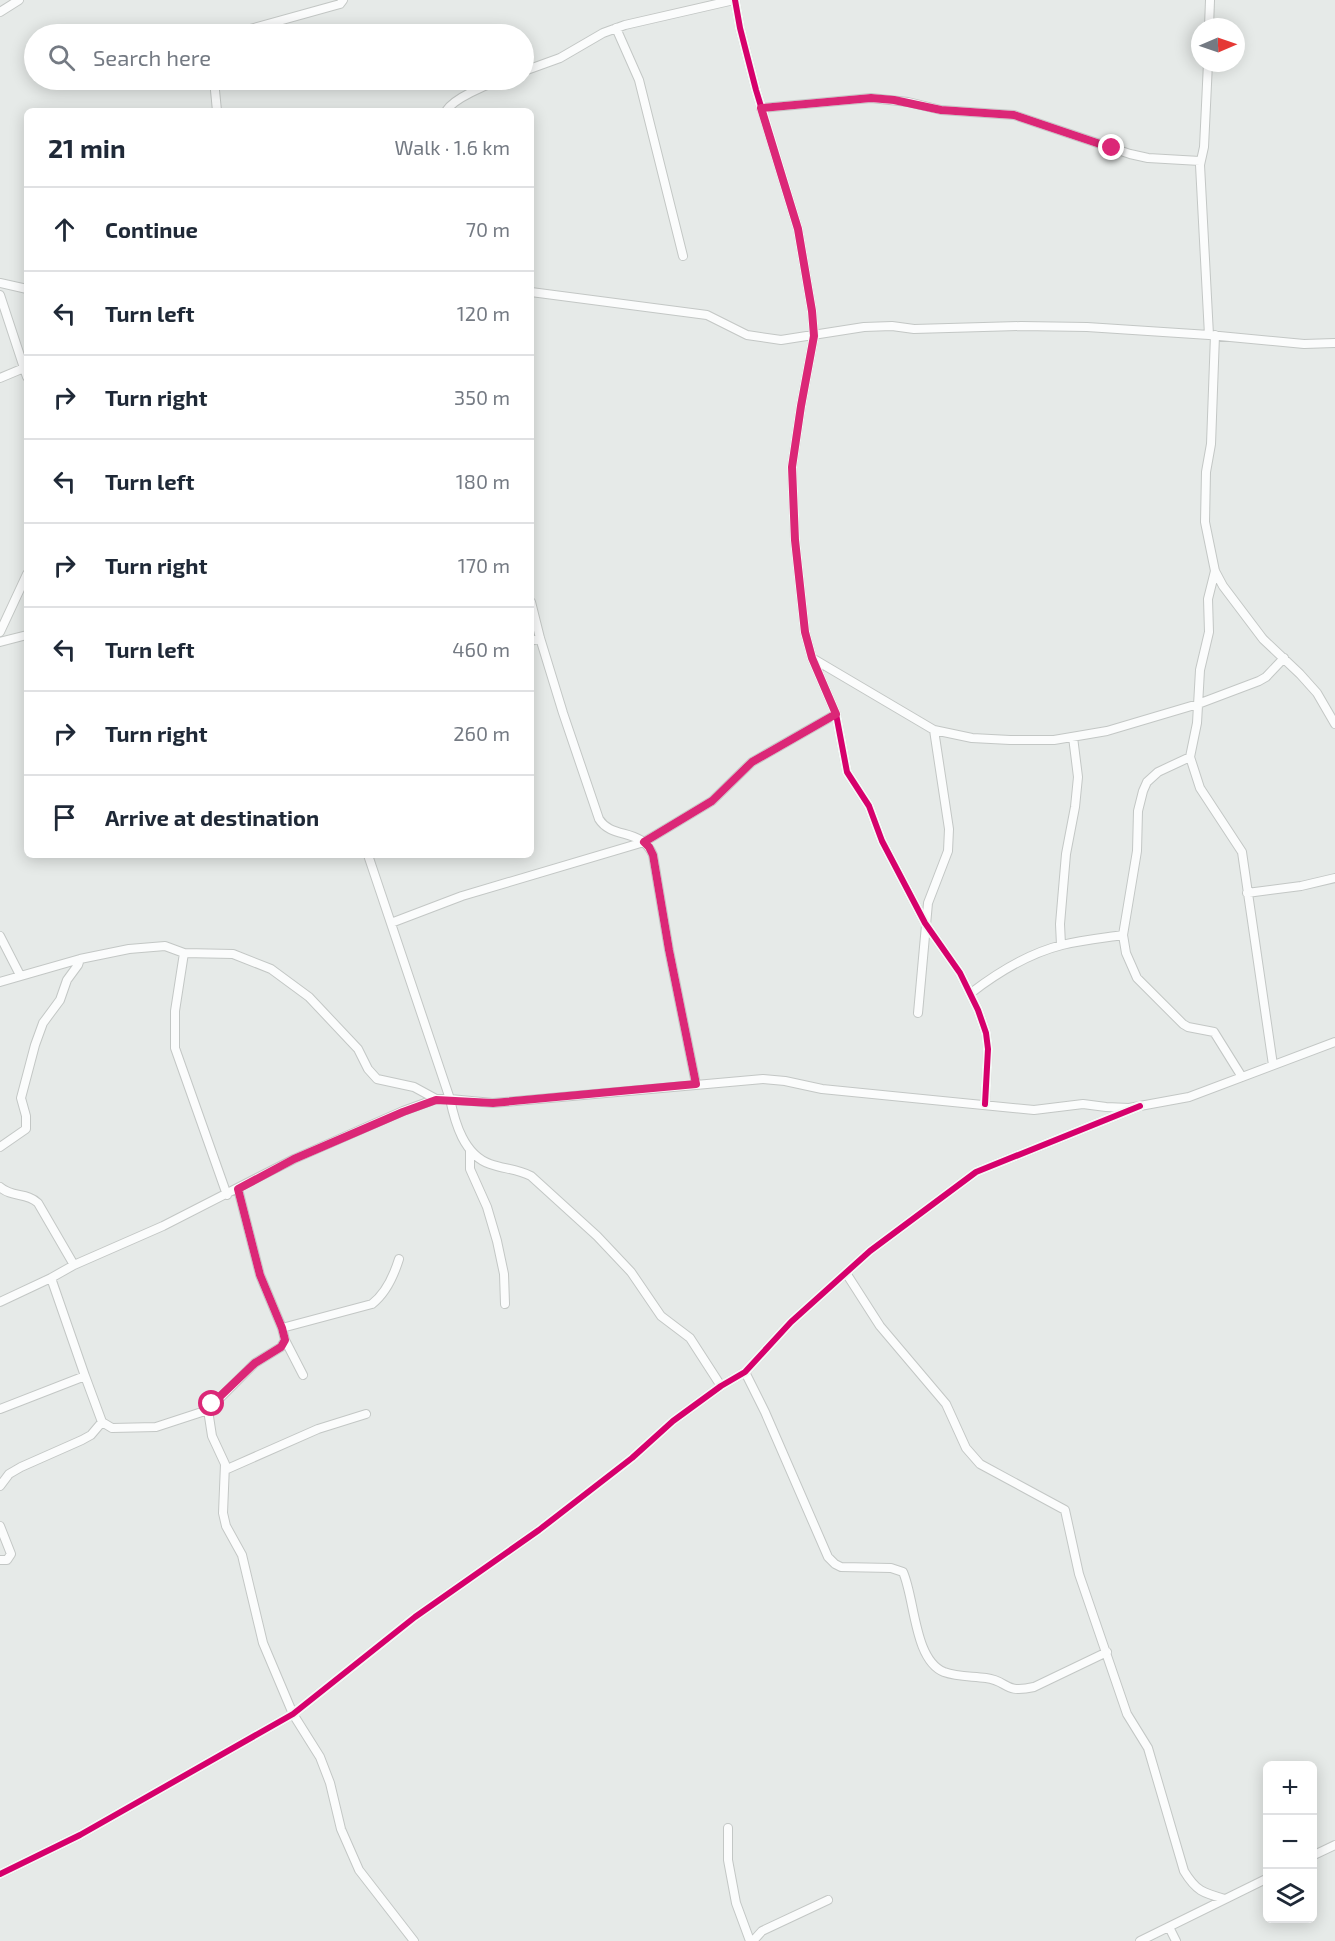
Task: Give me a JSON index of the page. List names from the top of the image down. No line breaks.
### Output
{"north":"right","page":{"search":"Search here","heading":["21 min","Walk · 1.6 km"],"list":[["Continue","70 m"],["Turn left","120 m"],["Turn right","350 m"],["Turn left","180 m"],["Turn right","170 m"],["Turn left","460 m"],["Turn right","260 m"],"Arrive at destination"],"map_buttons":["+","−"]}}
